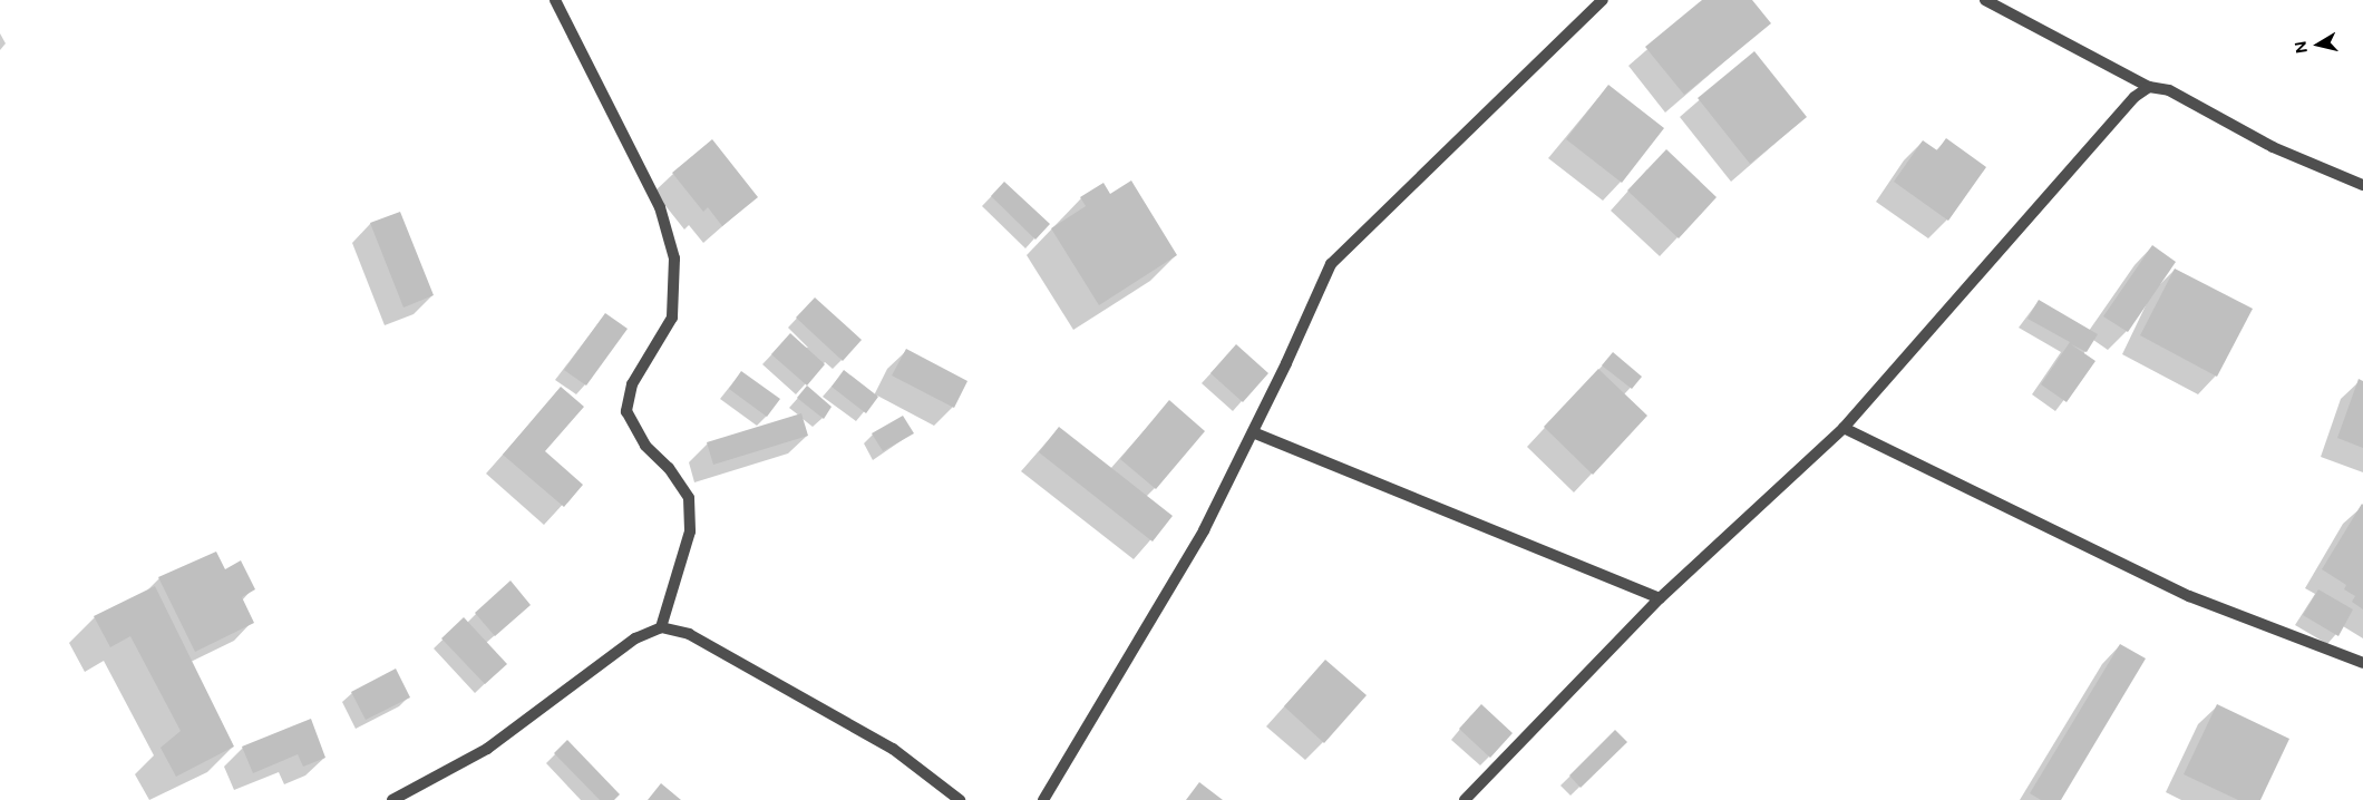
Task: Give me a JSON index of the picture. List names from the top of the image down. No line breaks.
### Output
{"north":"left"}
